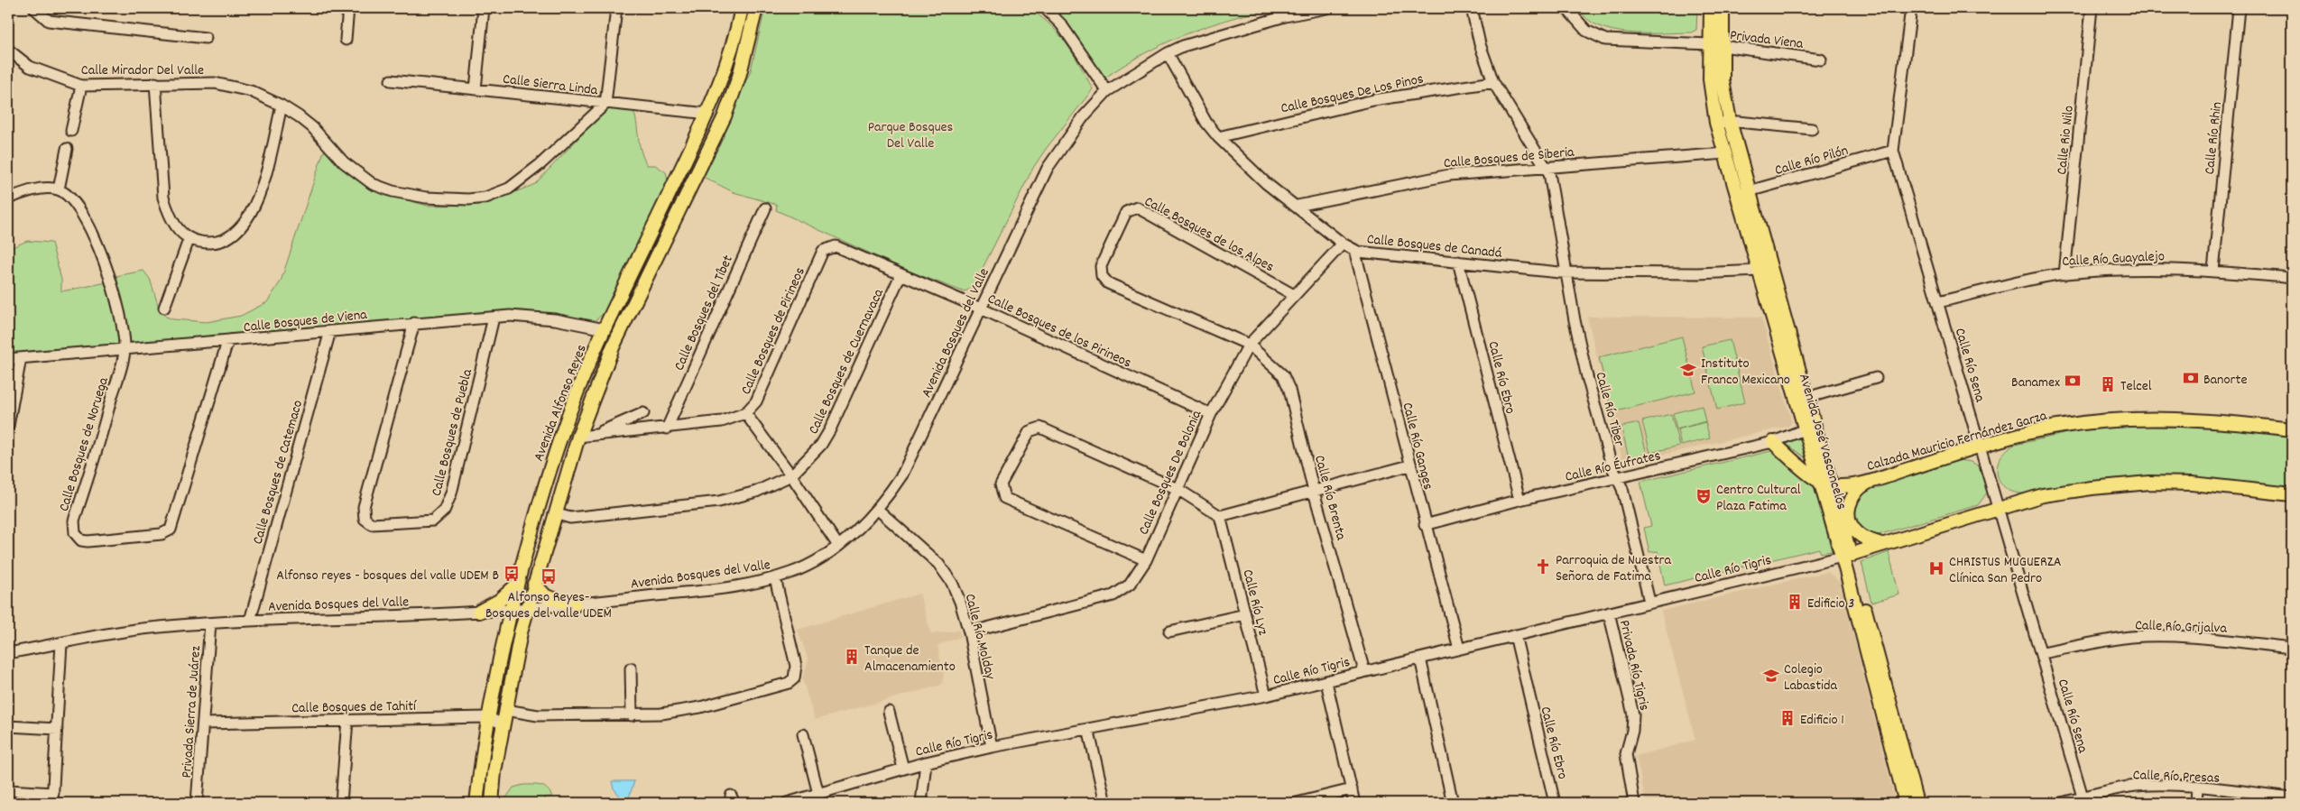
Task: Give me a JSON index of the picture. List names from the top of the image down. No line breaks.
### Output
{"streets":{"main road":["Avenida Alfonso Reyes","Calzada Mauricio Fernández Garza","Avenida José Vasconcelos"],"street":["Privada Viena","Calle Mirador Del Valle","Calle Sierra Linda","Calle Bosques De Los Pinos","Calle Río Rhin","Calle Rio Nilo","Calle Bosques de Siberia","Calle Río Pilón","Calle Bosques de los Alpes","Calle Bosques de Canadá","Calle Río Guayalejo","Calle Bosques del Tíbet","Calle Bosques de Viena","Calle Bosques de los Pirineos","Calle Bosques de Pirineos","Avenida Bosques del Valle","Calle Bosques de Cuernavaca","Calle Río Sena","Calle Río Ebro","Calle Río Tiber","Calle Bosques de Puebla","Calle Bosques de Noruega","Calle Río Ganges","Calle Río Éufrates","Calle Bosques de Catemaco","Calle Bosques De Bolonia","Calle Río Brenta","Calle Río Tigris","Calle Río Lyz","Calle Río Grijalva","Calle Río Molday","Privada Río Tigris","Calle Bosques de Tahití","Privada Sierra de Juárez","Calle Río Presas"]},"crossings":[["Privada Viena","Avenida José Vasconcelos"],["Calle Mirador Del Valle","Calle Sierra Linda"],["Calle Sierra Linda","Avenida Alfonso Reyes"],["Calle Bosques De Los Pinos","Calle Bosques de Canadá"],["Calle Río Rhin","Calle Río Guayalejo"],["Calle Rio Nilo","Calle Río Guayalejo"],["Calle Bosques de Siberia","Calle Bosques de Canadá"],["Calle Bosques de Siberia","Calle Río Tiber"],["Calle Bosques de Siberia","Avenida José Vasconcelos"],["Calle Río Pilón","Calle Río Sena"],["Calle Río Pilón","Avenida José Vasconcelos"],["Calle Bosques de los Alpes","Calle Bosques De Bolonia"],["Calle Bosques de los Alpes","Calle Río Brenta"],["Calle Bosques de Canadá","Avenida Bosques del Valle"],["Calle Bosques de Canadá","Calle Río Ebro"],["Calle Bosques de Canadá","Calle Río Tiber"],["Calle Bosques de Canadá","Avenida José Vasconcelos"],["Calle Bosques de Canadá","Calle Río Ganges"],["Calle Bosques de Canadá","Calle Bosques De Bolonia"],["Calle Río Guayalejo","Calle Río Sena"],["Calle Bosques del Tíbet","Calle Bosques de Pirineos"],["Calle Bosques de Viena","Avenida Alfonso Reyes"],["Calle Bosques de Viena","Calle Bosques de Puebla"],["Calle Bosques de Viena","Calle Bosques de Noruega"],["Calle Bosques de Viena","Calle Bosques de Catemaco"],["Calle Bosques de los Pirineos","Calle Bosques de Pirineos"],["Calle Bosques de los Pirineos","Avenida Bosques del Valle"],["Calle Bosques de los Pirineos","Calle Bosques de Cuernavaca"],["Calle Bosques de los Pirineos","Calle Bosques De Bolonia"],["Calle Bosques de Pirineos","Avenida Alfonso Reyes"],["Avenida Bosques del Valle","Avenida Alfonso Reyes"],["Avenida Bosques del Valle","Calle Bosques de Catemaco"],["Avenida Bosques del Valle","Calle Río Molday"],["Avenida Bosques del Valle","Privada Sierra de Juárez"],["Calle Bosques de Cuernavaca","Avenida Alfonso Reyes"],["Calle Río Sena","Calzada Mauricio Fernández Garza"],["Calle Río Sena","Calle Río Grijalva"],["Calle Río Sena","Calle Río Presas"],["Calle Río Ebro","Calle Río Éufrates"],["Calle Río Ebro","Calle Río Tigris"],["Avenida Alfonso Reyes","Calle Bosques de Tahití"],["Calle Río Tiber","Calle Río Éufrates"],["Calle Río Tiber","Calle Río Tigris"],["Calzada Mauricio Fernández Garza","Avenida José Vasconcelos"],["Avenida José Vasconcelos","Calle Río Éufrates"],["Avenida José Vasconcelos","Calle Río Tigris"],["Calle Río Ganges","Calle Río Éufrates"],["Calle Río Ganges","Calle Río Tigris"],["Calle Bosques De Bolonia","Calle Río Brenta"],["Calle Bosques De Bolonia","Calle Río Molday"],["Calle Río Brenta","Calle Río Tigris"],["Calle Río Tigris","Calle Río Lyz"],["Calle Río Tigris","Calle Río Molday"],["Calle Río Tigris","Privada Río Tigris"],["Calle Bosques de Tahití","Privada Sierra de Juárez"]],"parks":["Parque Bosques Del Valle"],"places":{"school or university":["Instituto Franco Mexicano","Colegio Labastida"],"bank":["Banorte","Banamex"],"building":["Telcel","Edificio 3","Tanque de Almacenamiento","Edificio 1"],"theatre":["Centro Cultural Plaza Fatima"],"church":["Parroquia de Nuestra Señora de Fatima"],"hospital":["CHRISTUS MUGUERZA Clínica San Pedro"],"bus stop":["Alfonso reyes - bosques del valle UDEM B","Alfonso Reyes- Bosques del valle UDEM"]}}
